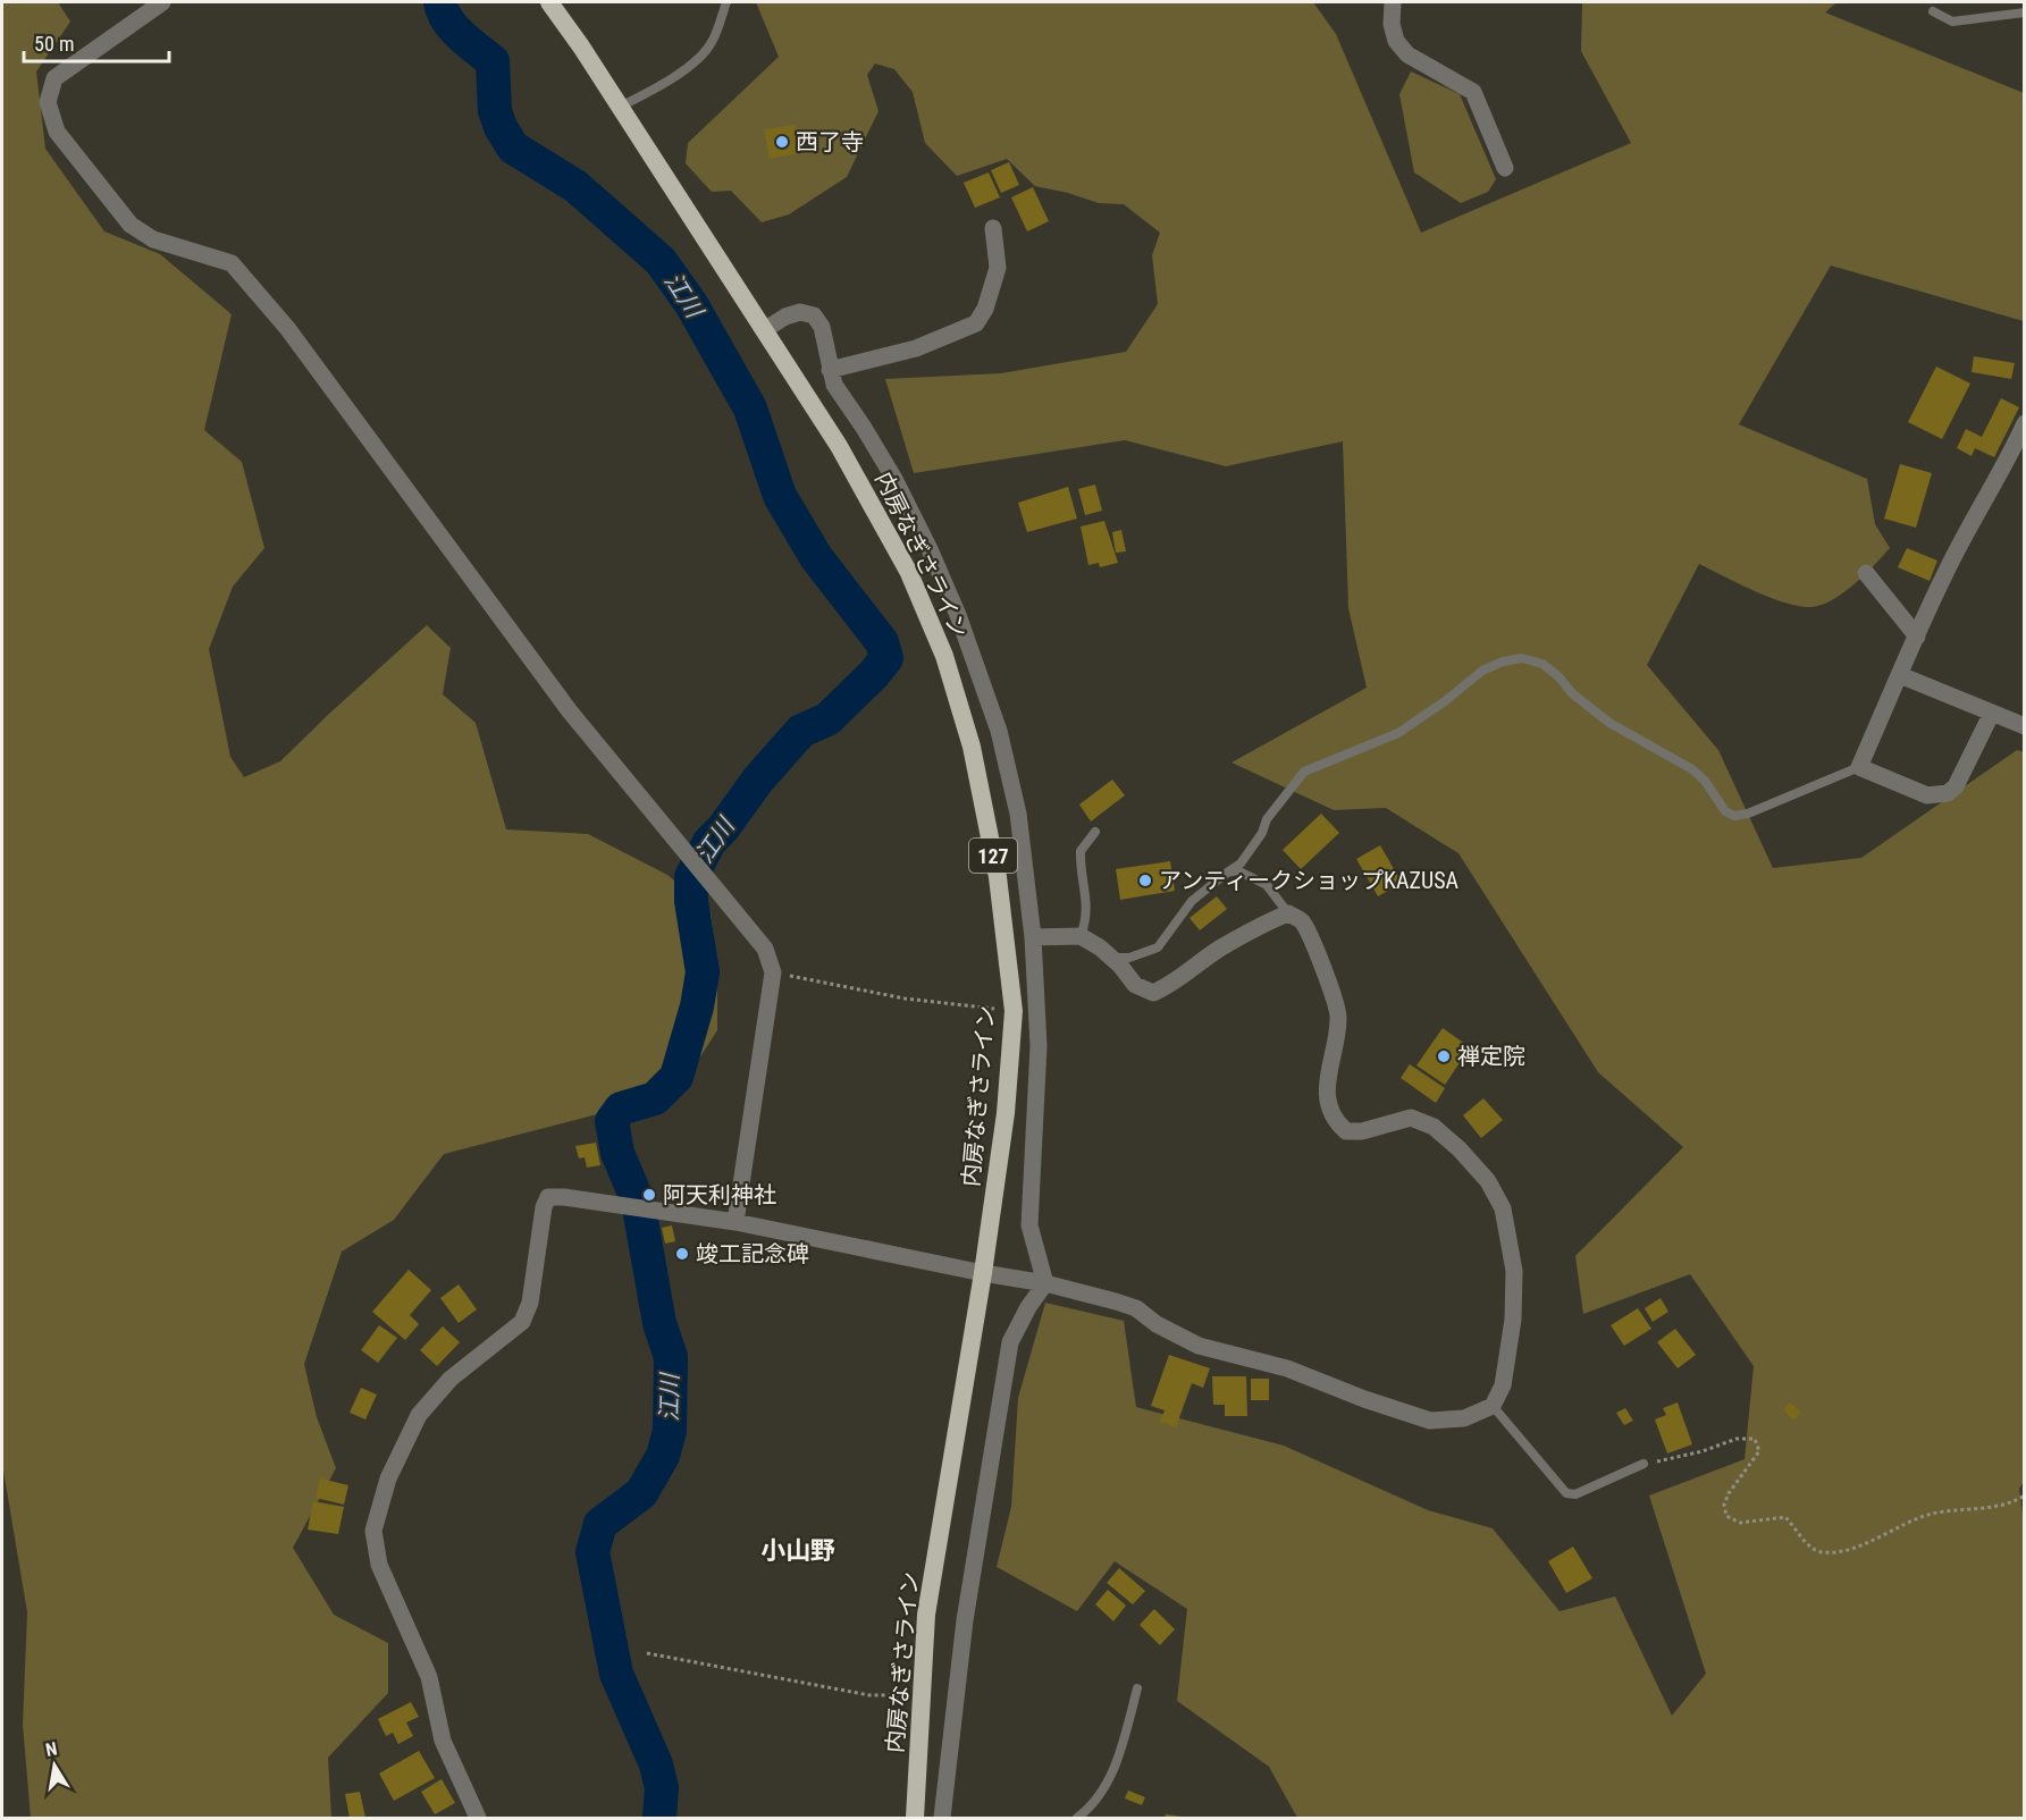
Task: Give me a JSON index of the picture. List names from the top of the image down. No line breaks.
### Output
{"streets":{"highway":["内房なぎさライン","127"]},"districts":["小山野"],"water":["江川"],"places":["西了寺","アンティークショップKAZUSA","禅定院","阿天利神社","竣工記念碑"],"scale_bar":"50 m","north":"top"}
